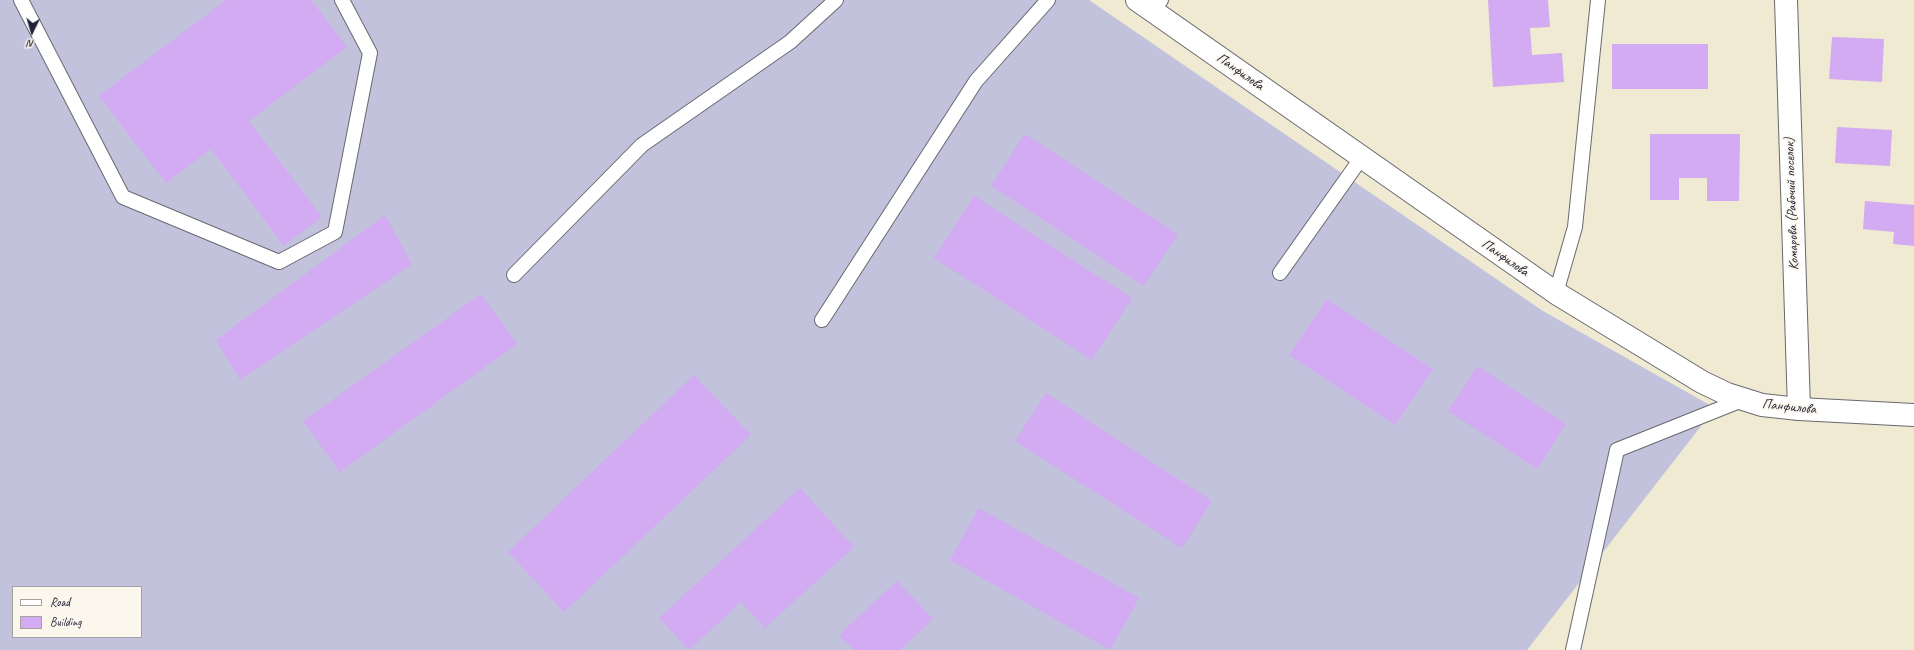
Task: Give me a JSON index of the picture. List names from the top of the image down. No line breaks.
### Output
{"streets":{"street":["Панфилова","Комарова (Рабочий поселок)"]},"crossings":[["Панфилова","Комарова (Рабочий поселок)"]],"legend":["Road","Building"],"north":"bottom"}
